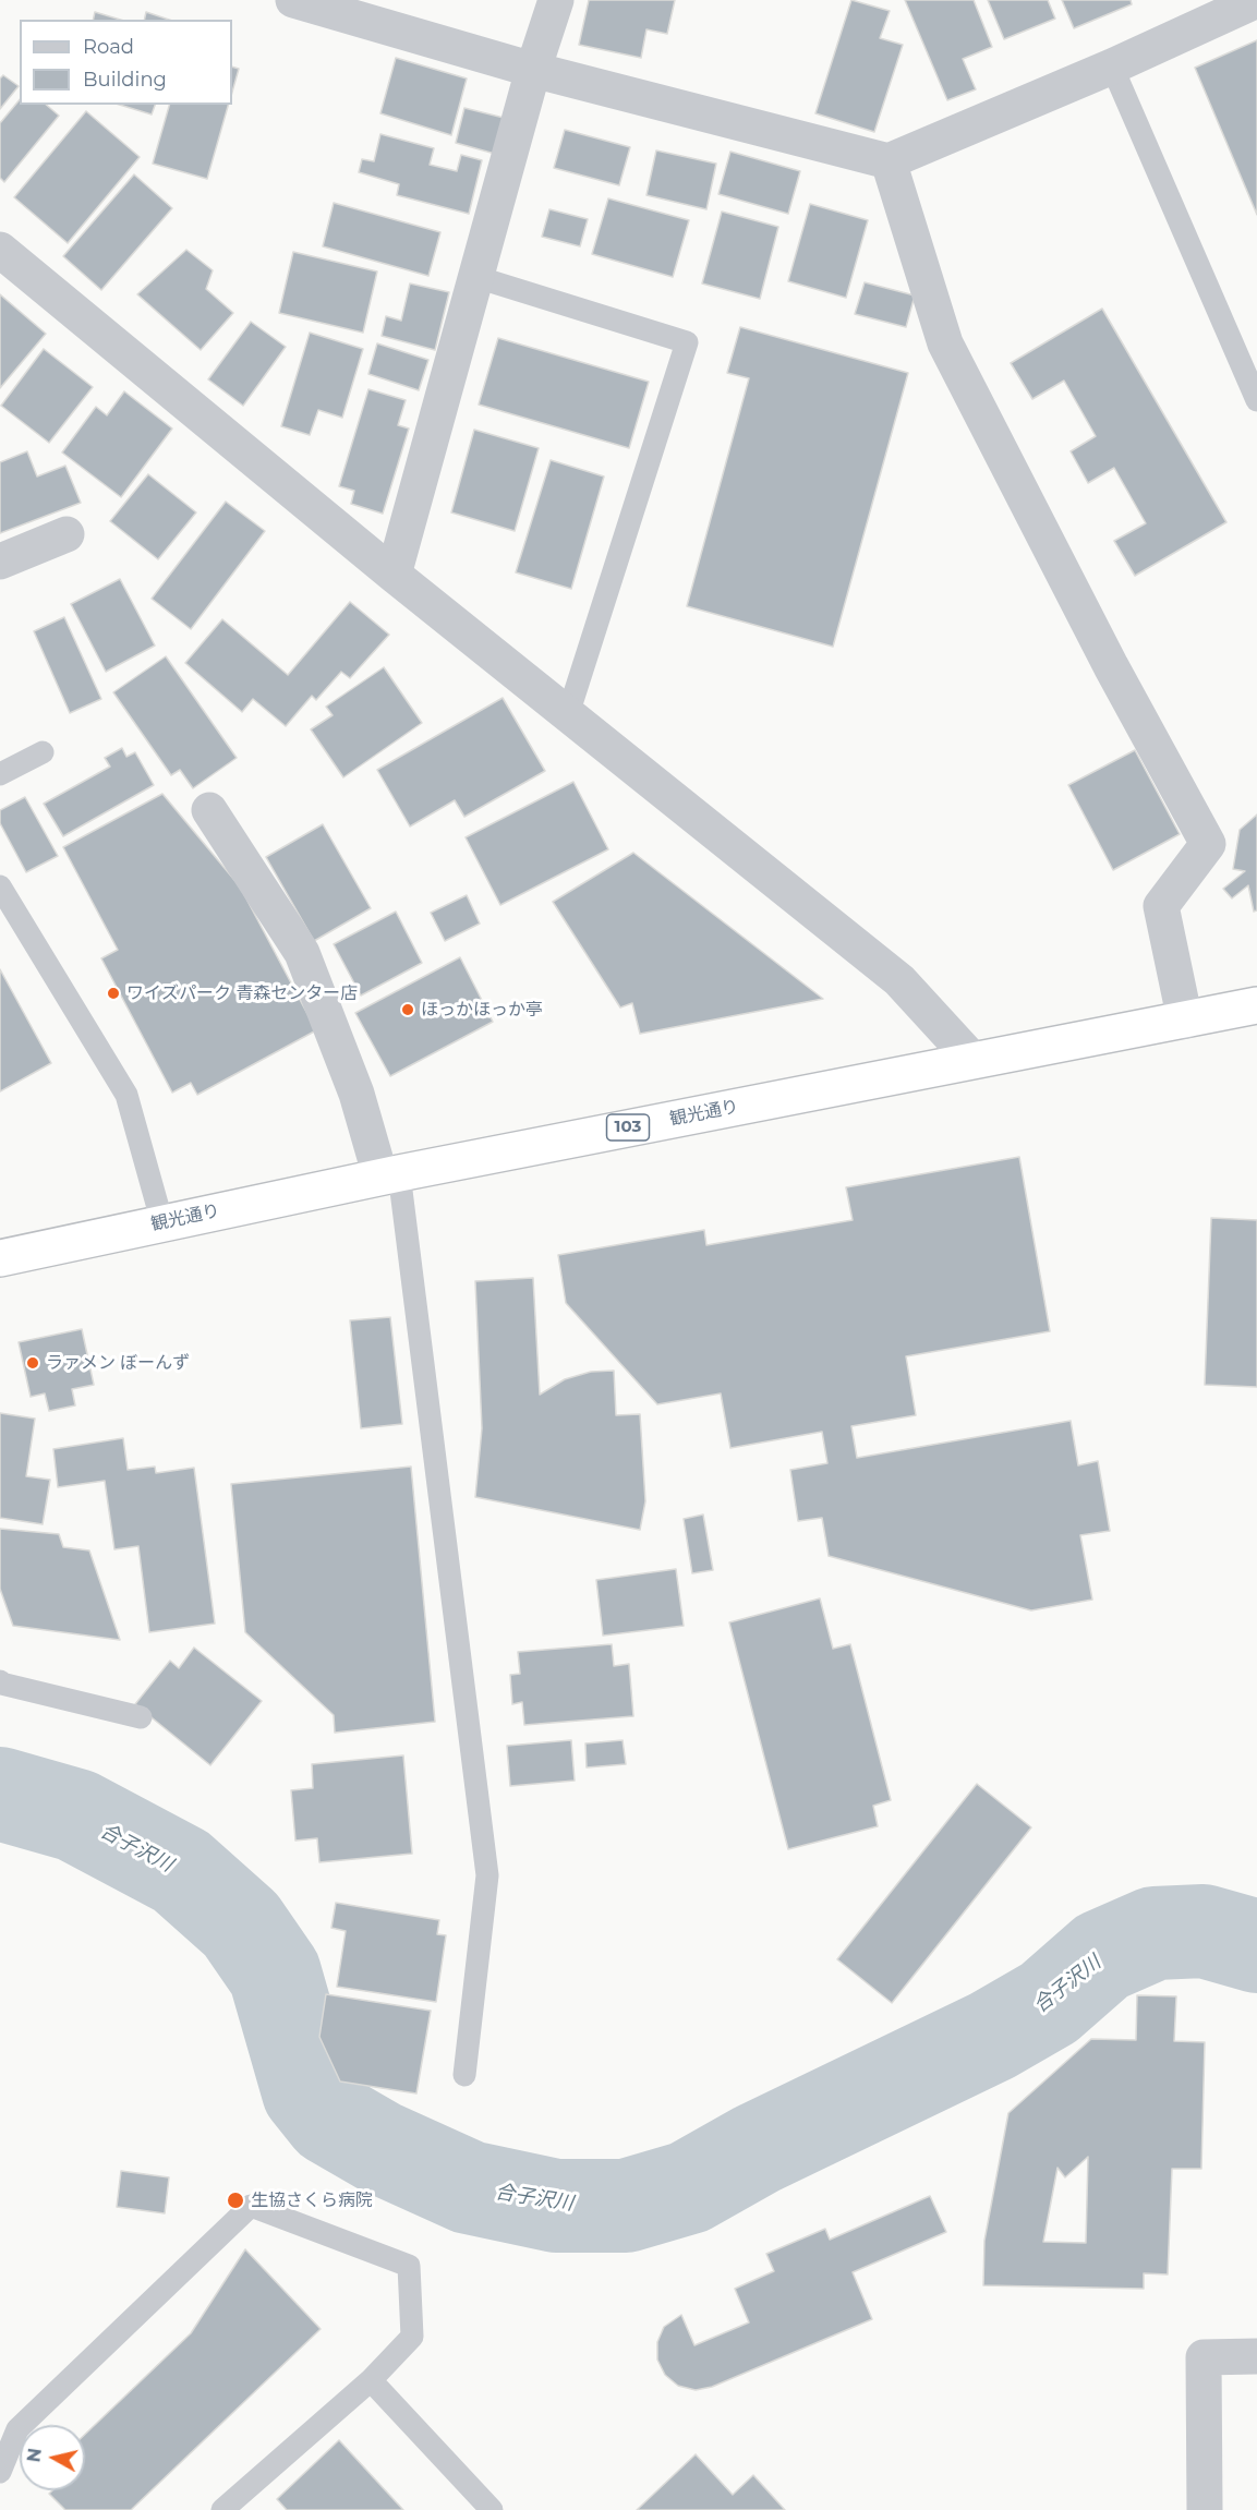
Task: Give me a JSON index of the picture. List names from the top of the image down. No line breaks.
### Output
{"streets":{"highway":["観光通り","103"]},"water":["合子沢川"],"places":["ワイズパーク 青森センター店","ほっかほっか亭","ラァメン ぼーんず","生協さくら病院"],"legend":["Road","Building"],"north":"left"}
